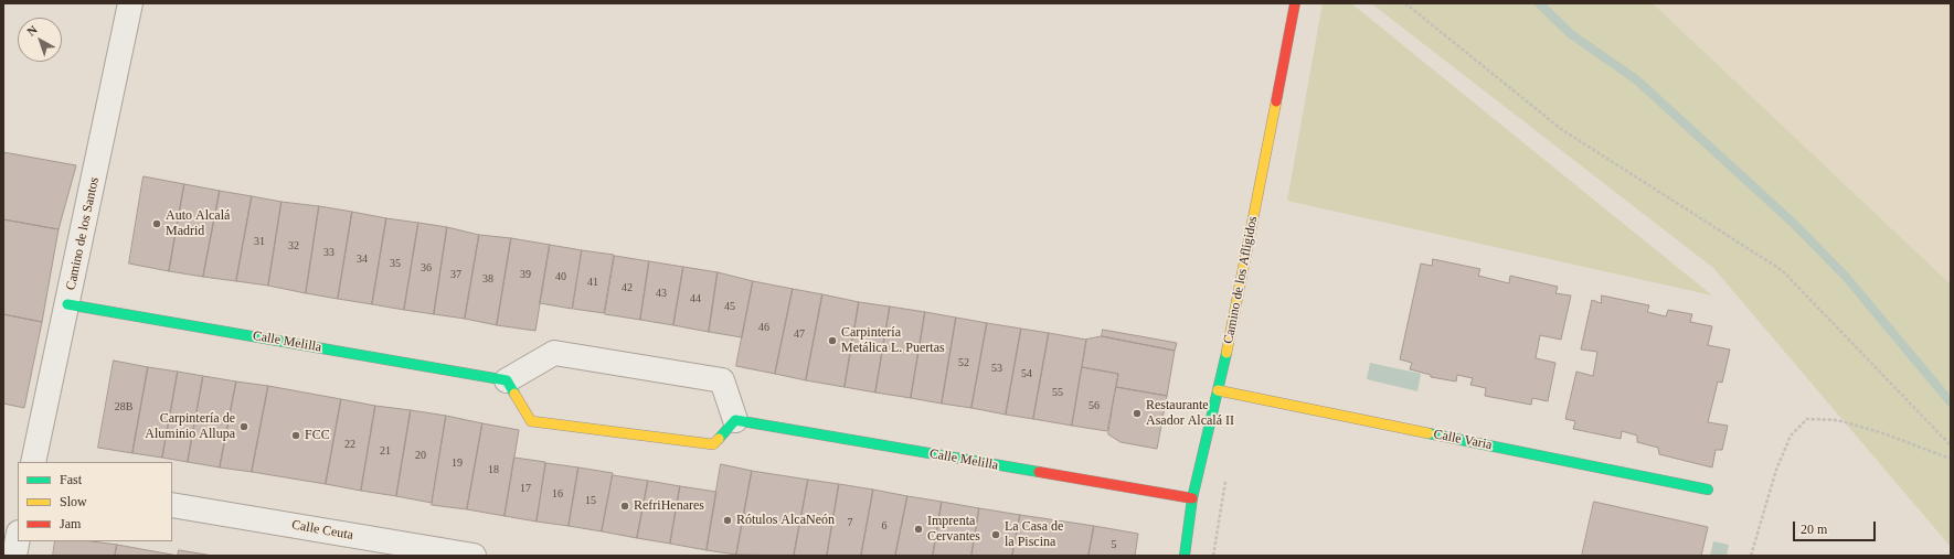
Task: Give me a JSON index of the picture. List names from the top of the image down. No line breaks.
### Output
{"streets":{"street":["Camino de los Santos","Camino de los Afligidos","Calle Melilla","Calle Varia","Calle Ceuta"]},"crossings":[["Camino de los Santos","Calle Melilla"],["Camino de los Afligidos","Calle Melilla"],["Camino de los Afligidos","Calle Varia"]],"places":["Auto Alcalá Madrid","Carpintería Metálica L. Puertas","Restaurante Asador Alcalá II","Carpintería de Aluminio Allupa","FCC","RefriHenares","Rótulos AlcaNeón","Imprenta Cervantes","La Casa de la Piscina"],"house_numbers":["31","32","33","34","35","36","37","39","40","38","41","42","43","44","45","46","47","52","53","54","55","56","28B","22","21","20","19","18","17","16","15","7","6","5"],"legend":["Fast","Slow","Jam"],"scale_bar":"20 m","north":"top left"}
